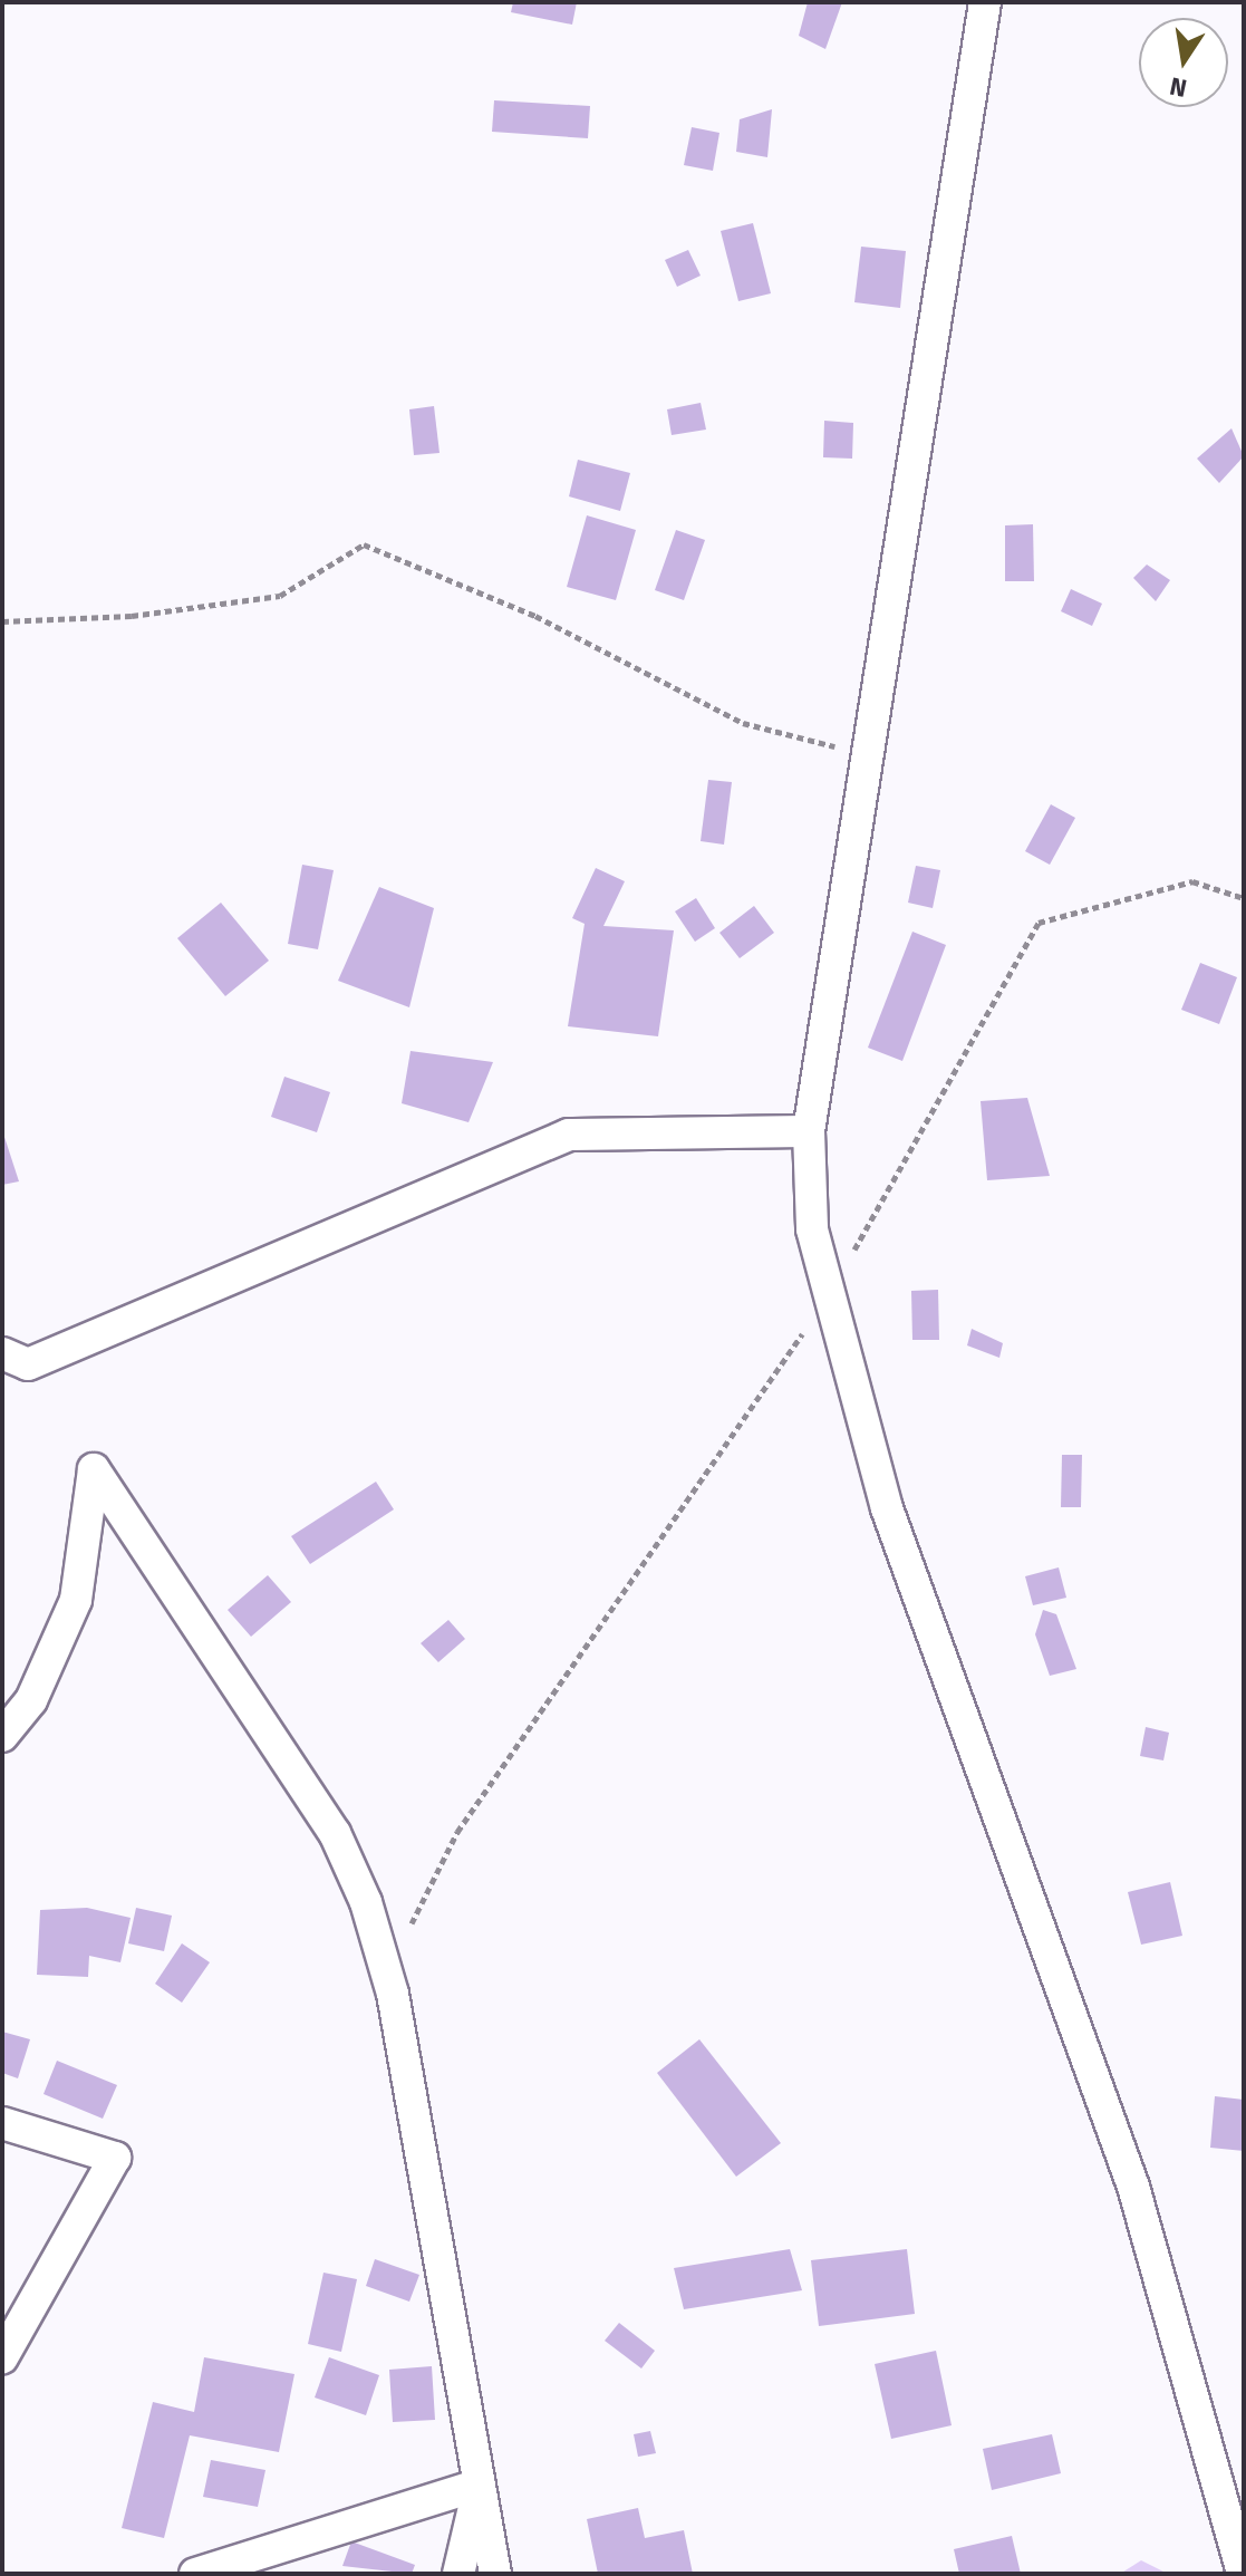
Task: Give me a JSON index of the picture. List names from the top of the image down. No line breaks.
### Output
{"north":"bottom"}
